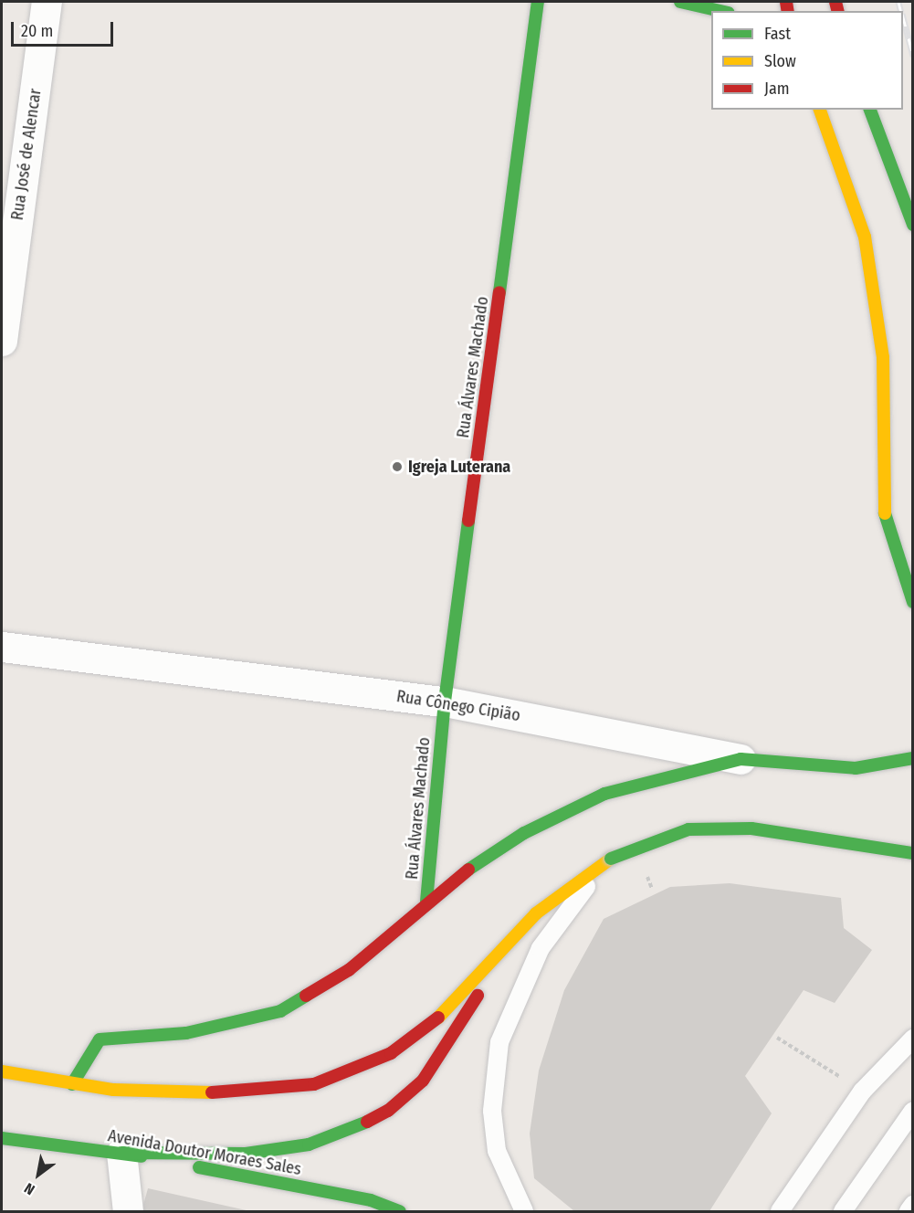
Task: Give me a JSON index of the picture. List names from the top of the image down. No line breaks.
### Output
{"streets":{"main road":["Rua Álvares Machado","Rua Cônego Cipião","Avenida Doutor Moraes Sales"],"street":["Rua José de Alencar"]},"crossings":[["Rua Álvares Machado","Rua Cônego Cipião"]],"places":["Igreja Luterana"],"legend":["Fast","Slow","Jam"],"scale_bar":"20 m","north":"bottom left"}
